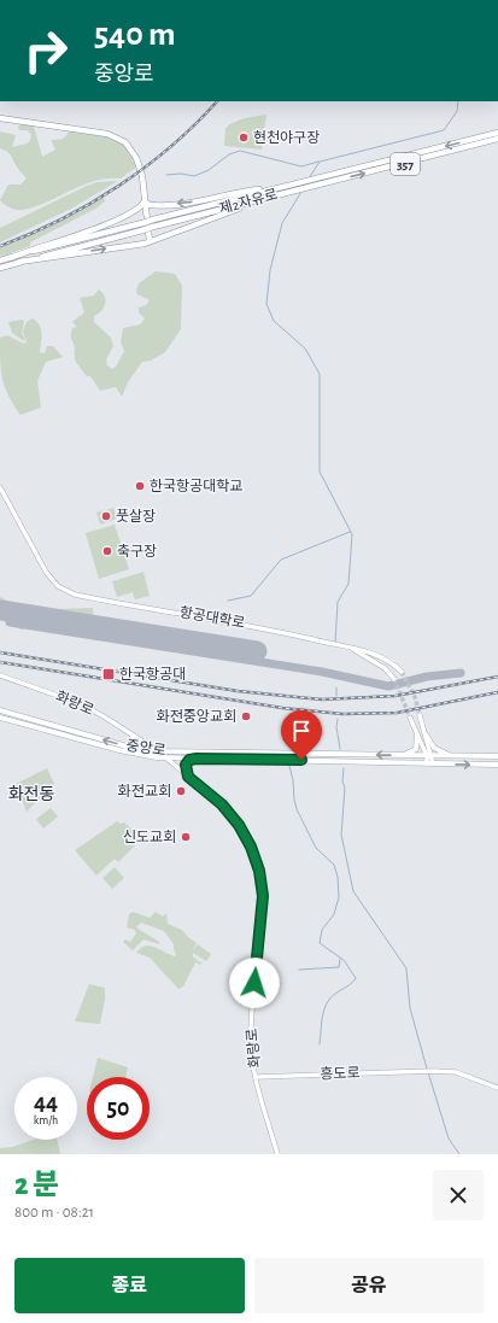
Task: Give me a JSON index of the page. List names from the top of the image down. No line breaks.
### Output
{"streets":{"highway":["357","제2자유로"],"main road":["중앙로"],"street":["항공대학로","화랑로","흥도로"]},"crossings":[["화랑로","중앙로"],["화랑로","흥도로"]],"districts":["화전동"],"places":{"other":["현천야구장","한국항공대학교","풋살장","축구장","화전중앙교회","화전교회","신도교회"],"transit":["한국항공대"]},"page":{"turn":["540 m","중앙로"],"speed":"44 km/h","limit":"50","heading":["2 분","800 m · 08:21"],"buttons":["종료","공유"]}}
